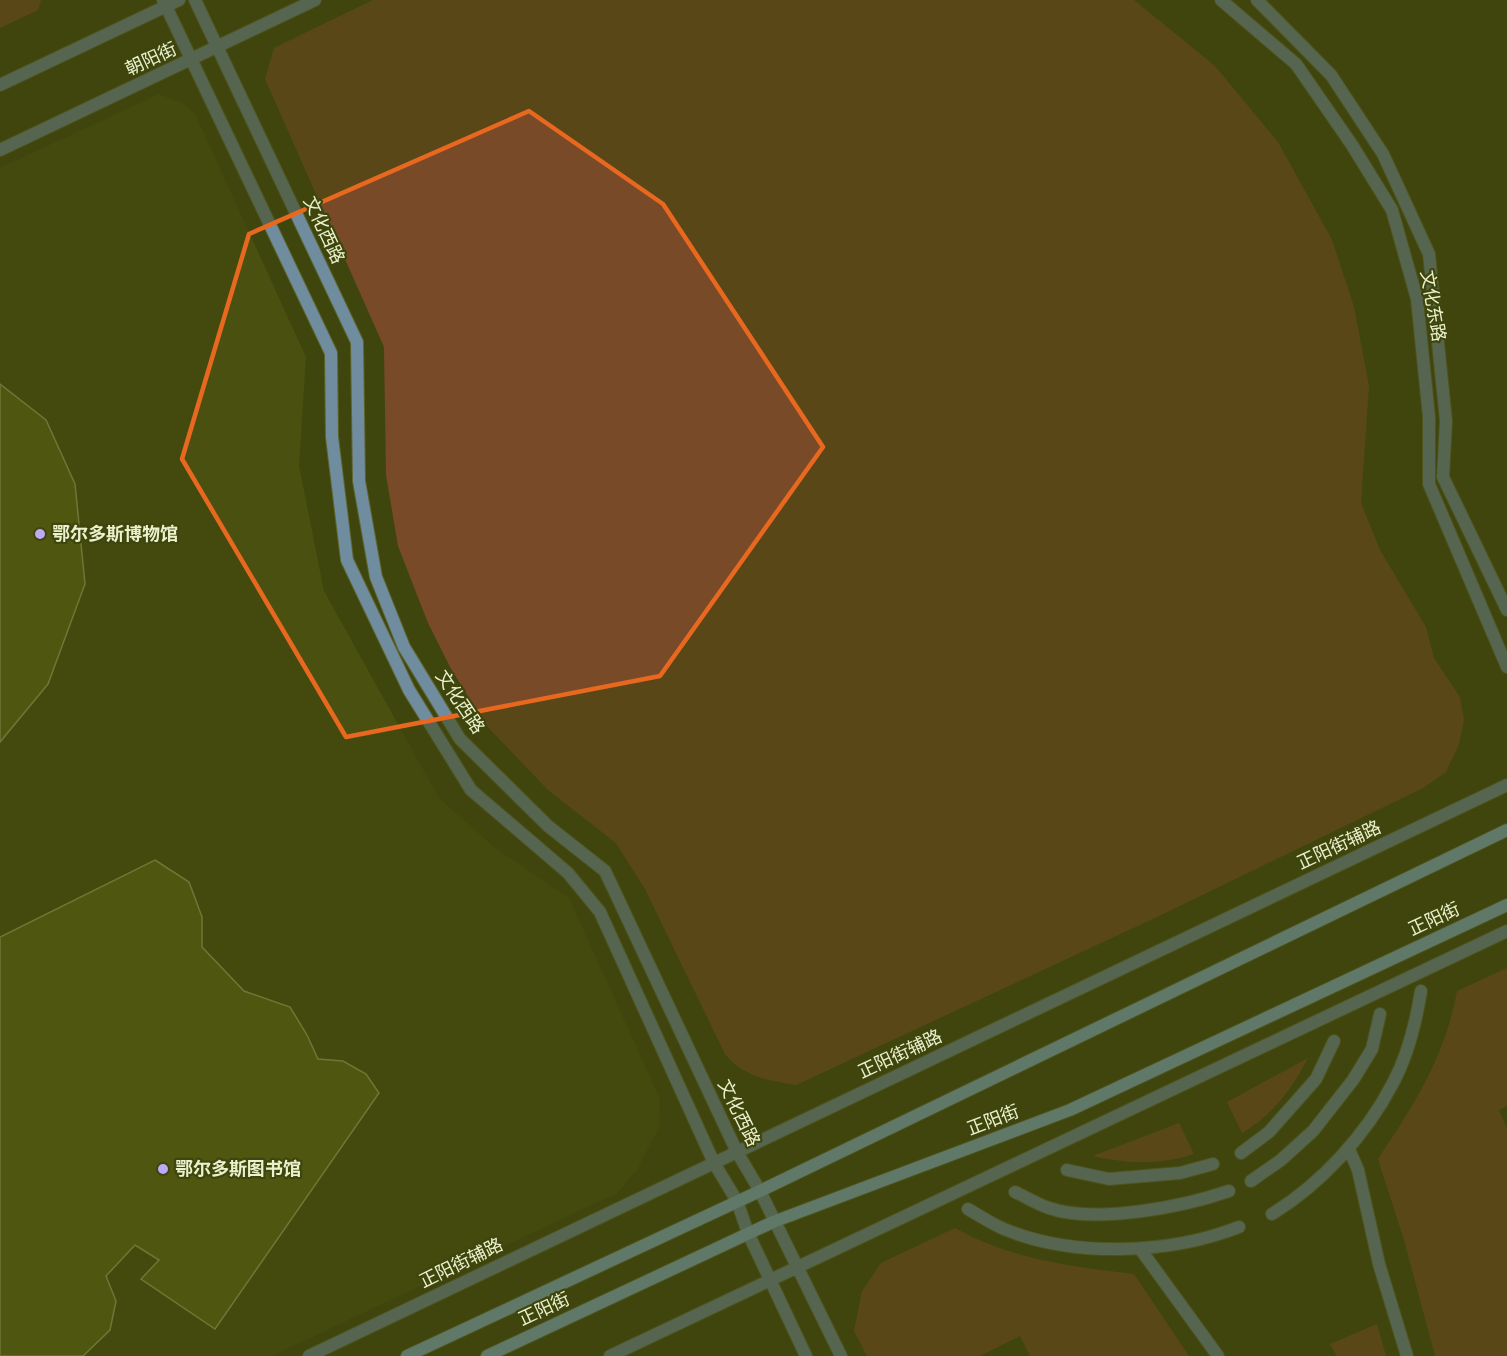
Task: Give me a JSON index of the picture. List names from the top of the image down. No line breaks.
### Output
{"streets":{"main road":["正阳街"],"street":["朝阳街","文化西路","文化东路","正阳街辅路"]},"crossings":[["朝阳街","文化西路"],["文化西路","正阳街辅路"],["文化西路","正阳街"]],"places":["鄂尔多斯博物馆","鄂尔多斯图书馆"]}
